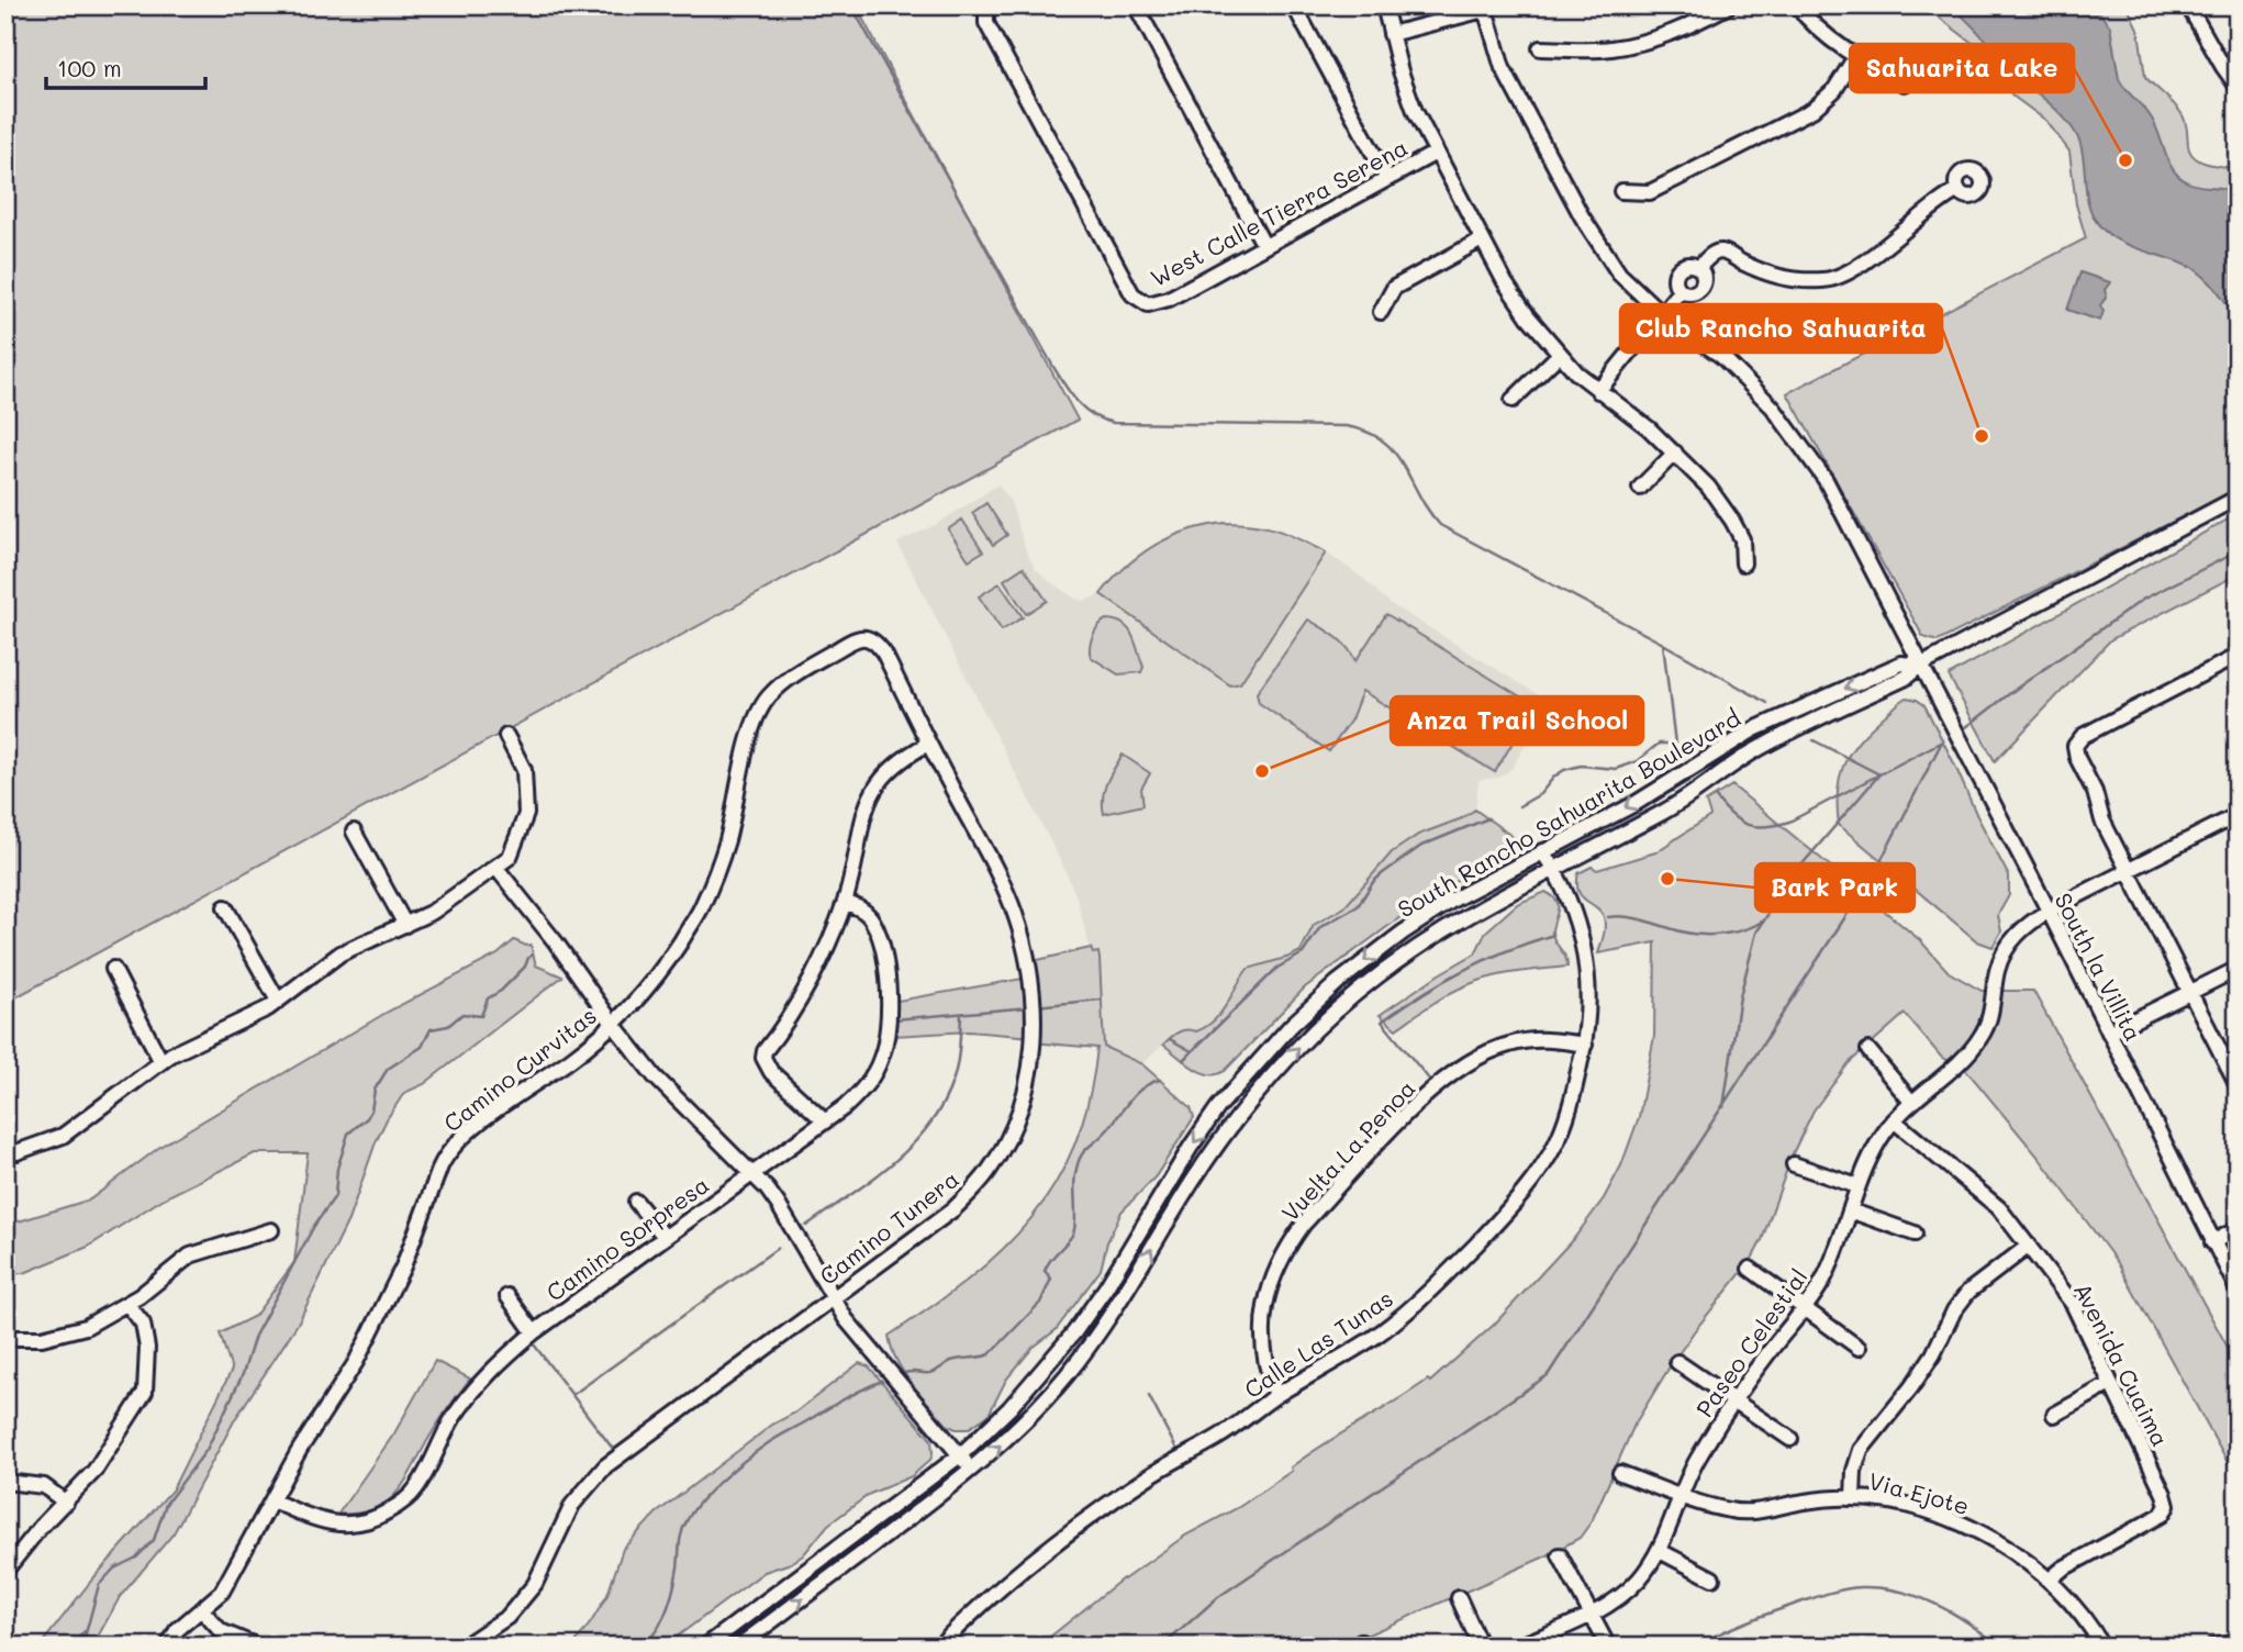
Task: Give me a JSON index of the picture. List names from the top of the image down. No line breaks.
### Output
{"streets":{"street":["West Calle Tierra Serena","South Rancho Sahuarita Boulevard","South la Villita","Camino Curvitas","Vuelta La Penoa","Camino Tunera","Camino Sorpresa","Paseo Celestial","Calle Las Tunas","Avenida Cuaima","Via Ejote"]},"crossings":[["South Rancho Sahuarita Boulevard","South la Villita"],["South Rancho Sahuarita Boulevard","Calle Las Tunas"],["South la Villita","Paseo Celestial"],["Camino Curvitas","Camino Tunera"],["Camino Curvitas","Camino Sorpresa"],["Vuelta La Penoa","Calle Las Tunas"],["Paseo Celestial","Avenida Cuaima"],["Paseo Celestial","Via Ejote"],["Avenida Cuaima","Via Ejote"]],"places":["Sahuarita Lake","Club Rancho Sahuarita","Anza Trail School","Bark Park"],"scale_bar":"100 m"}
